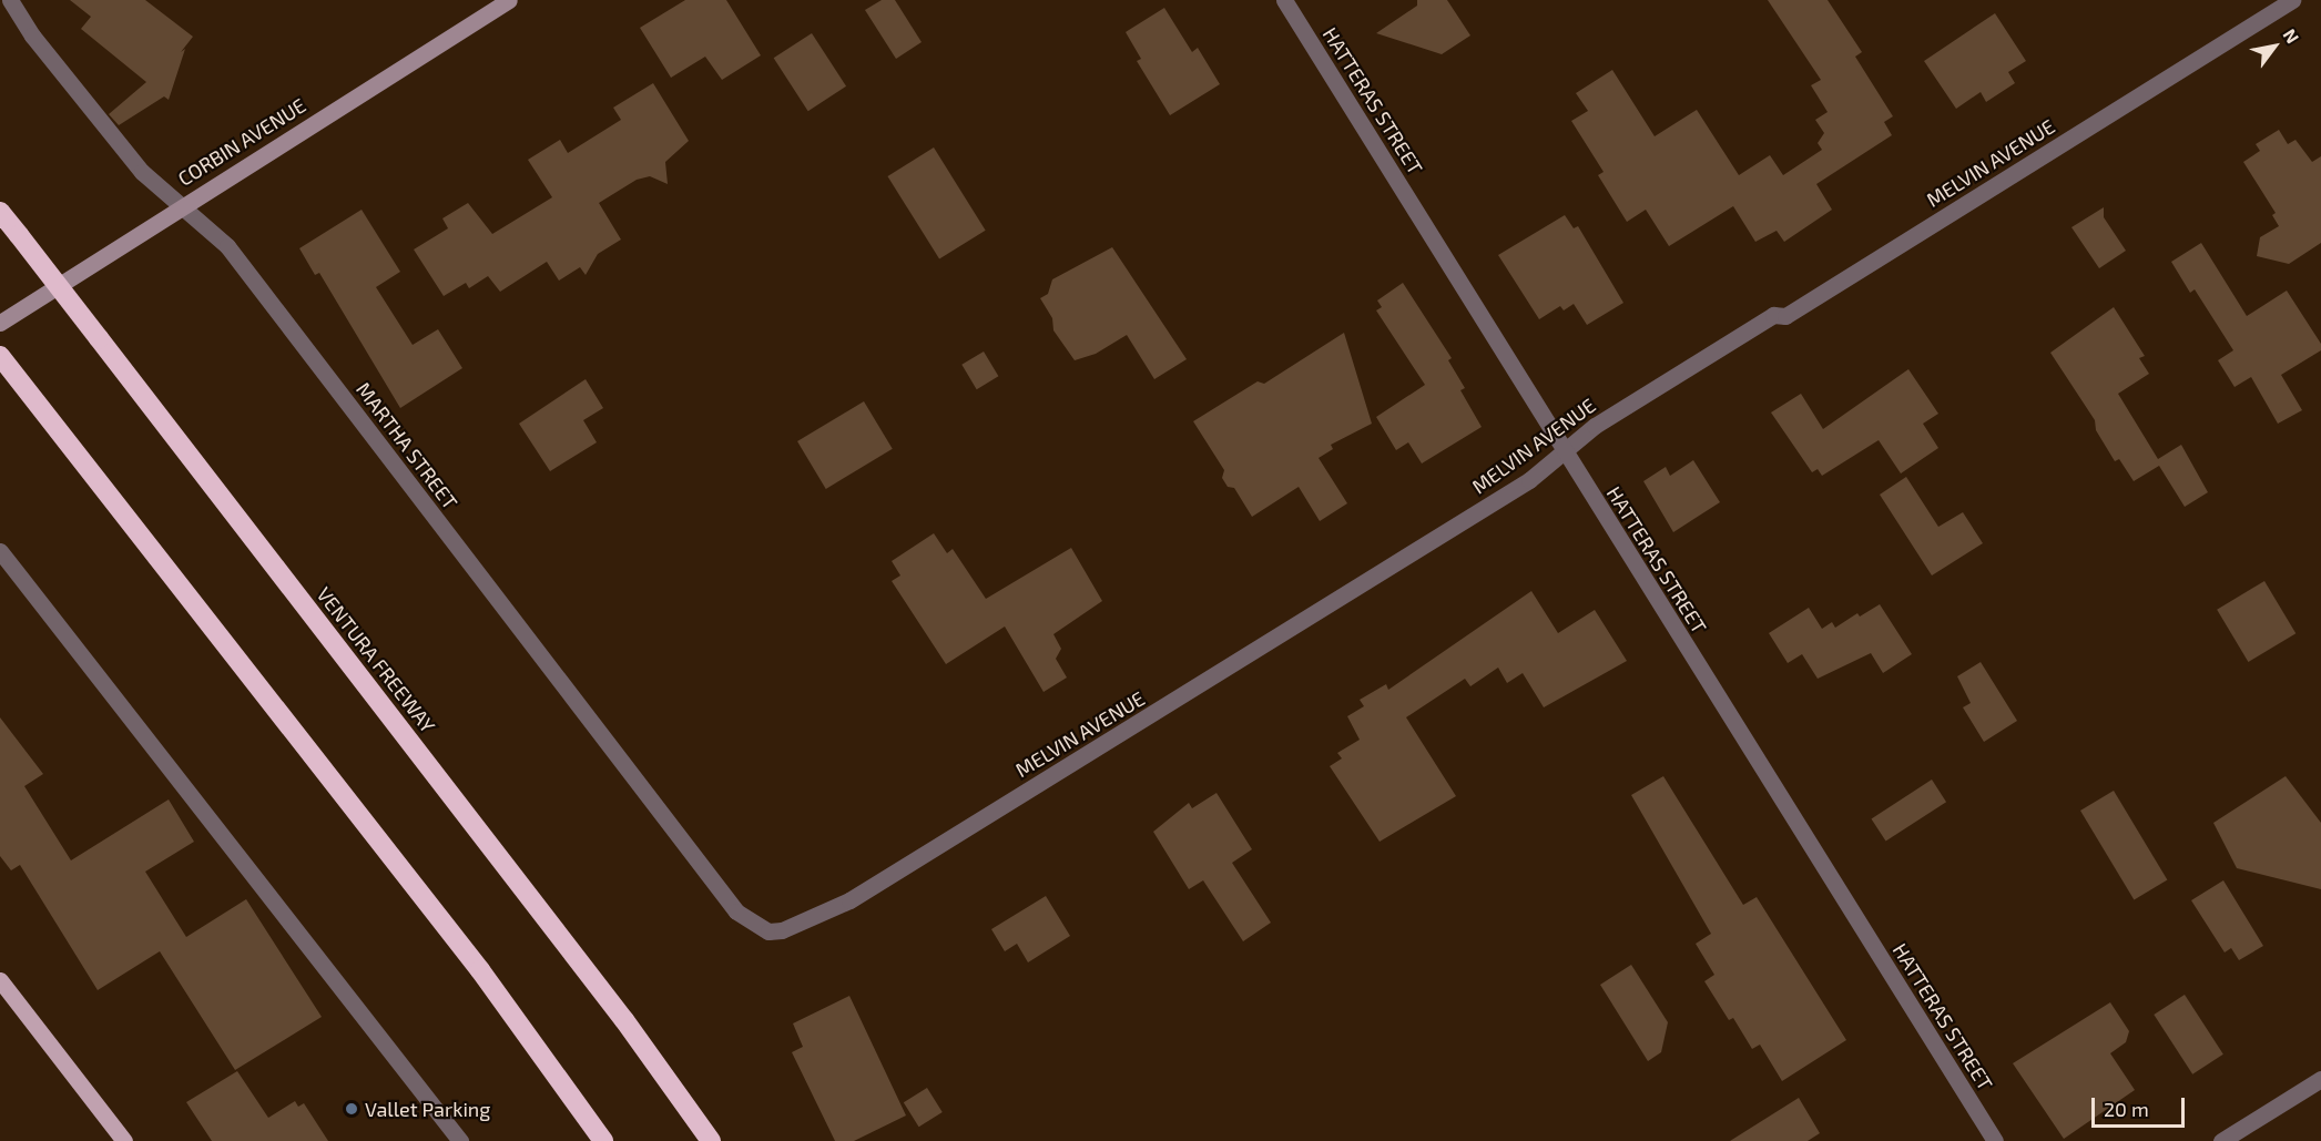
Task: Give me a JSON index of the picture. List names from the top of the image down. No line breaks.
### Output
{"streets":{"highway":["VENTURA FREEWAY"],"main road":["CORBIN AVENUE"],"street":["HATTERAS STREET","MELVIN AVENUE","MARTHA STREET"]},"crossings":[["HATTERAS STREET","MELVIN AVENUE"],["CORBIN AVENUE","MARTHA STREET"],["MELVIN AVENUE","MARTHA STREET"]],"places":["Vallet Parking"],"scale_bar":"20 m","north":"top right"}
